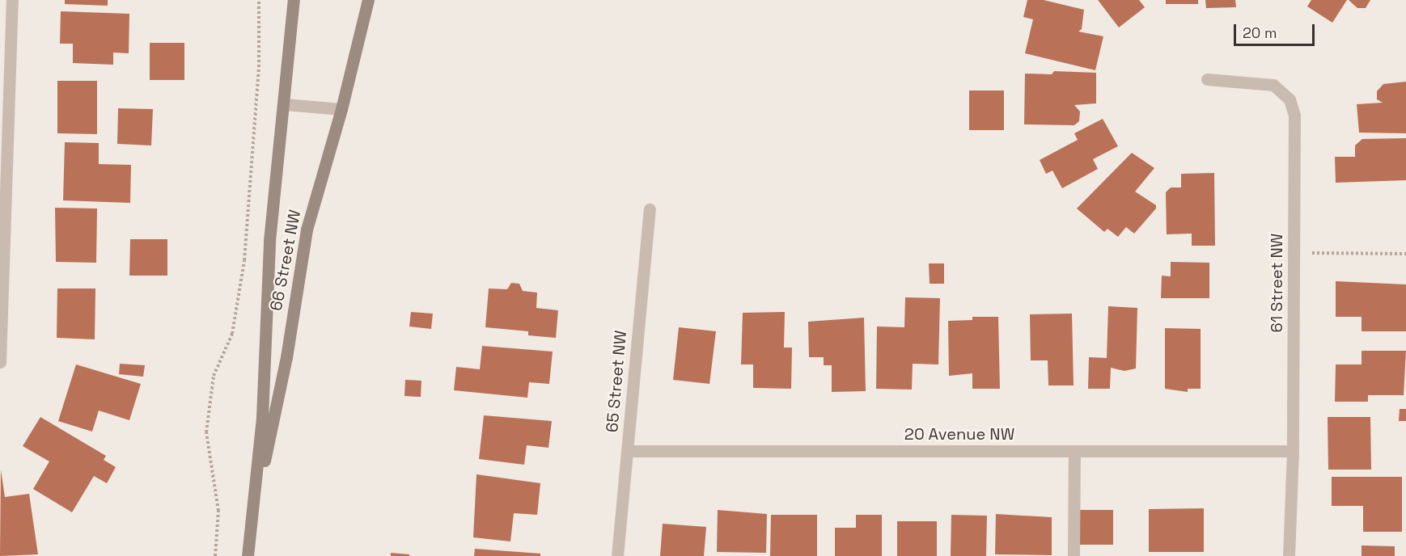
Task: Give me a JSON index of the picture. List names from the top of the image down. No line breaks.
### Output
{"streets":{"main road":["66 Street NW"],"street":["61 Street NW","65 Street NW","20 Avenue NW"]},"crossings":[["61 Street NW","20 Avenue NW"],["65 Street NW","20 Avenue NW"]],"scale_bar":"20 m"}
